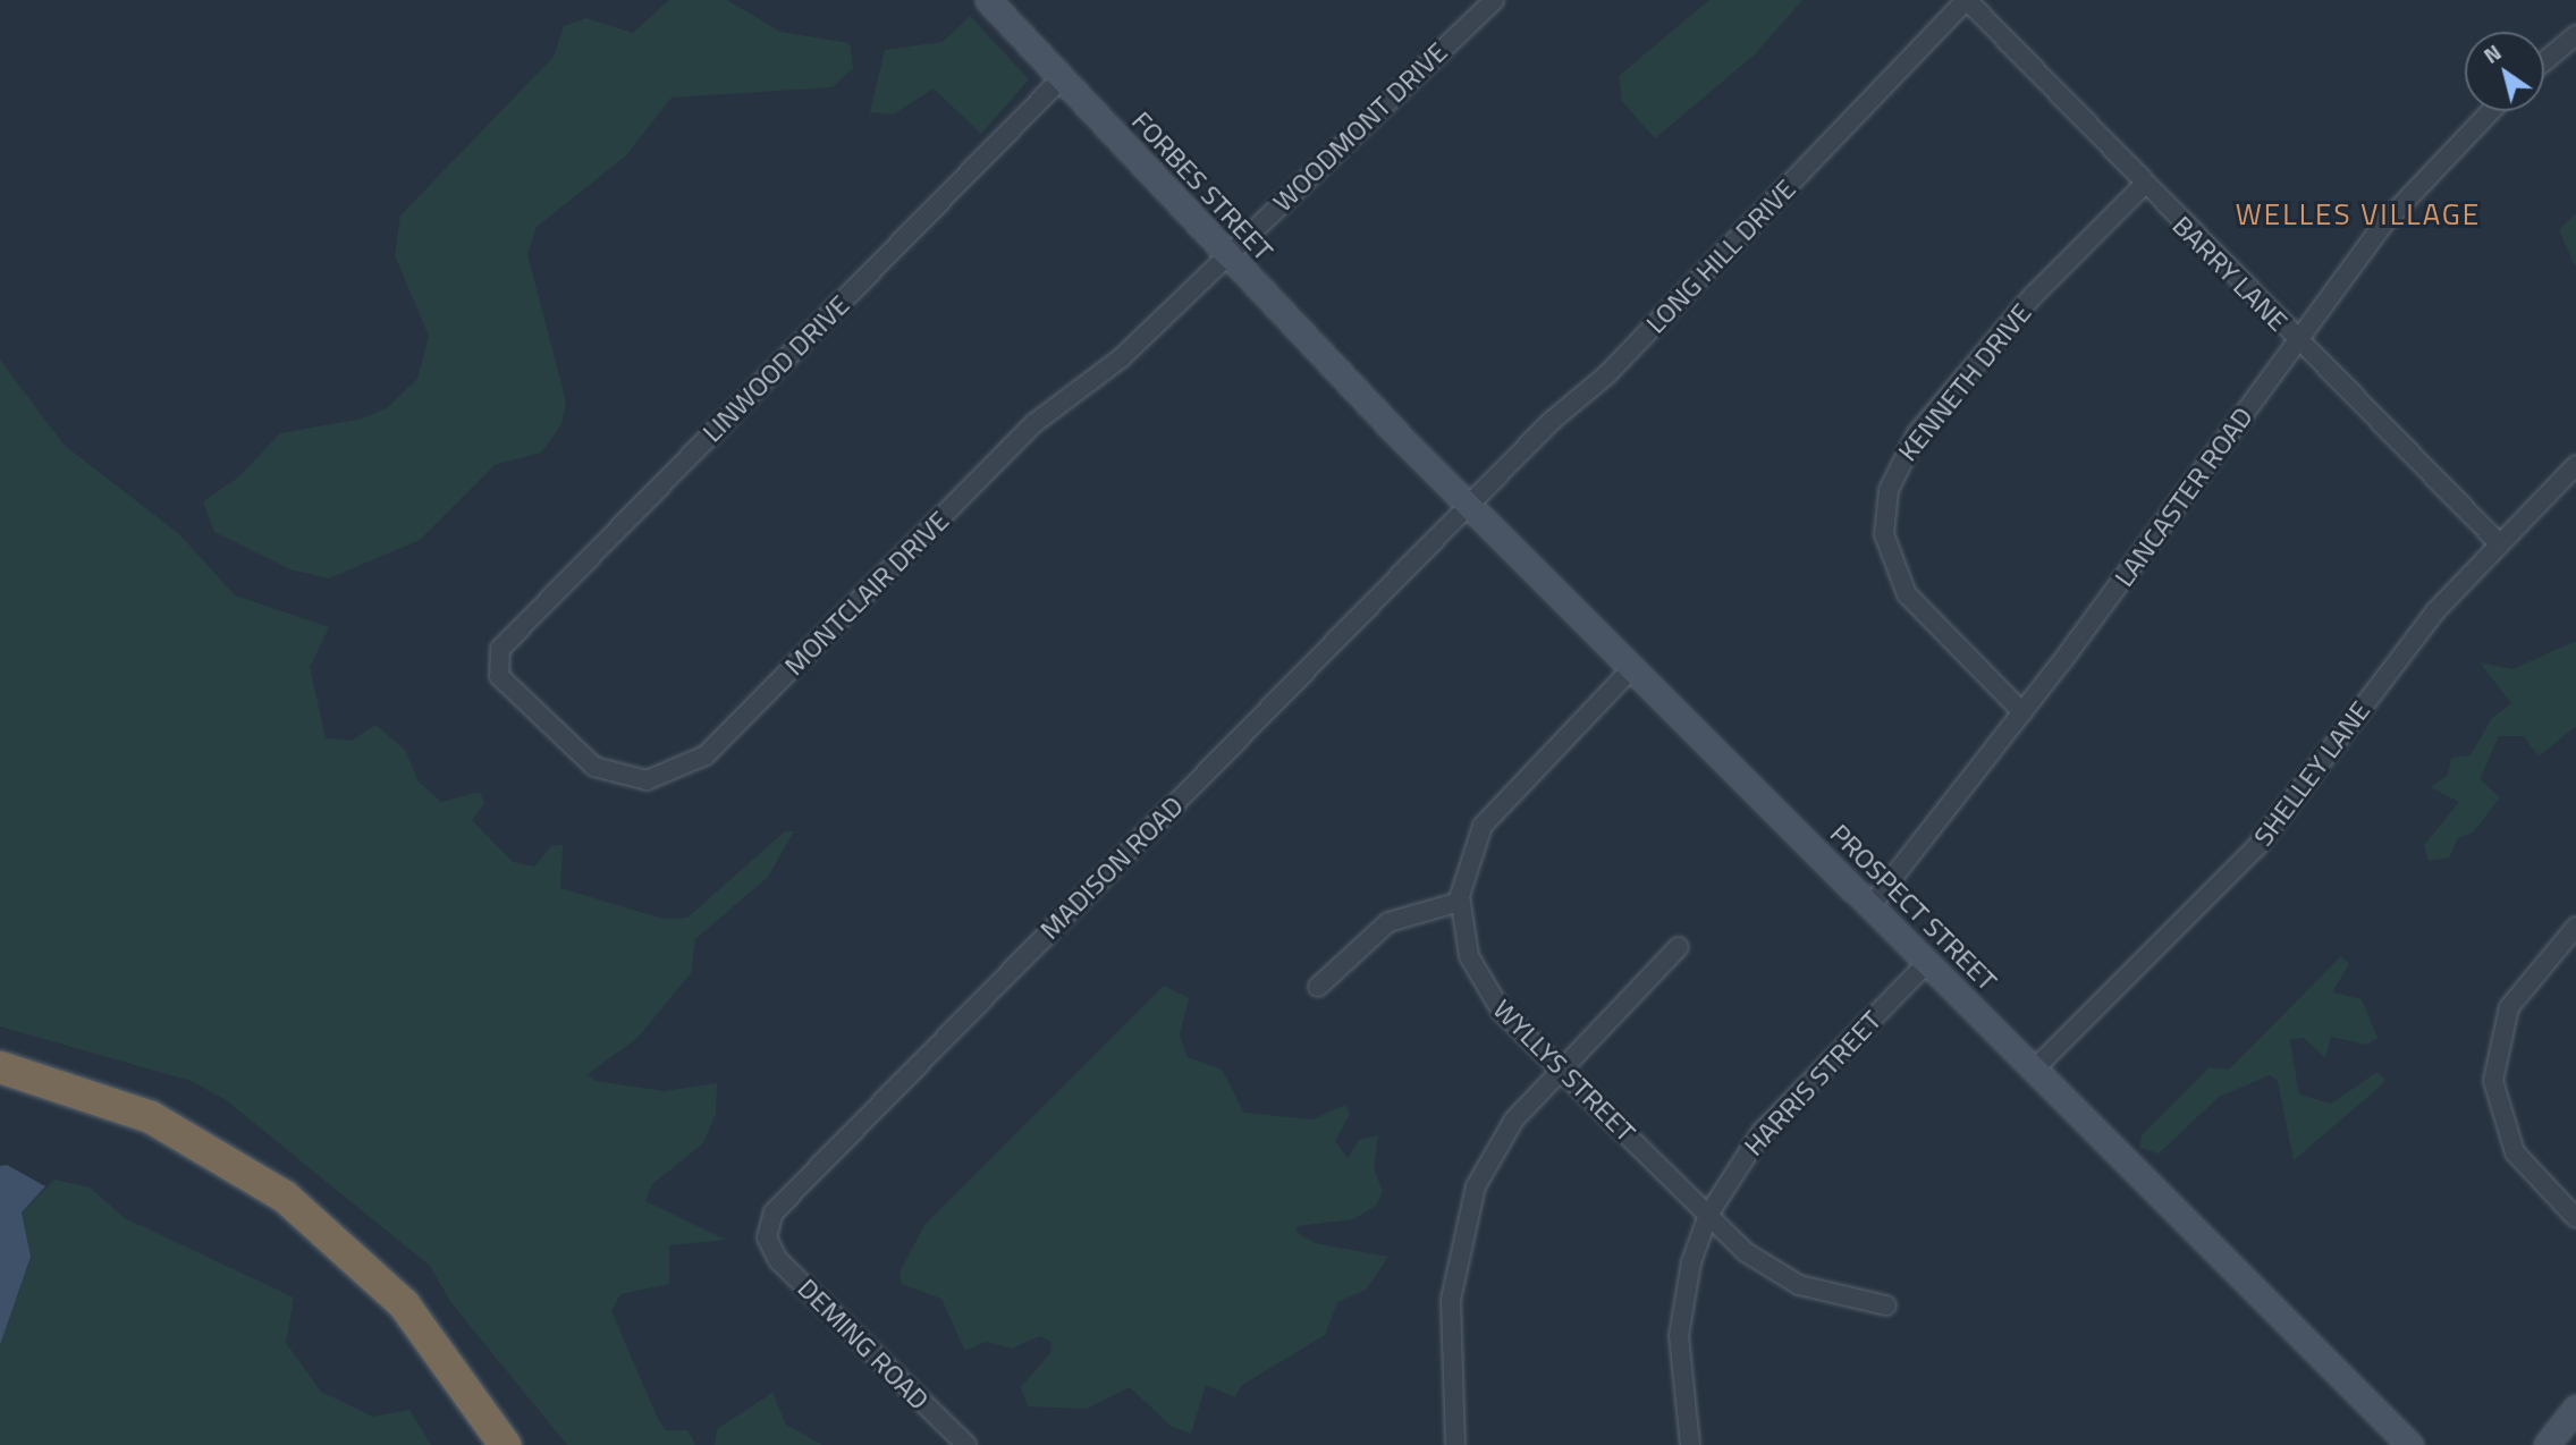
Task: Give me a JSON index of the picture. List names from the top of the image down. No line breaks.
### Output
{"streets":{"main road":["FORBES STREET","PROSPECT STREET"],"street":["WOODMONT DRIVE","LONG HILL DRIVE","BARRY LANE","LINWOOD DRIVE","KENNETH DRIVE","LANCASTER ROAD","MONTCLAIR DRIVE","SHELLEY LANE","MADISON ROAD","WYLLYS STREET","HARRIS STREET","DEMING ROAD"]},"crossings":[["WOODMONT DRIVE","FORBES STREET"],["WOODMONT DRIVE","MONTCLAIR DRIVE"],["FORBES STREET","LINWOOD DRIVE"],["FORBES STREET","MONTCLAIR DRIVE"],["FORBES STREET","PROSPECT STREET"],["LONG HILL DRIVE","BARRY LANE"],["LONG HILL DRIVE","MADISON ROAD"],["LONG HILL DRIVE","PROSPECT STREET"],["BARRY LANE","KENNETH DRIVE"],["BARRY LANE","LANCASTER ROAD"],["BARRY LANE","SHELLEY LANE"],["LINWOOD DRIVE","MONTCLAIR DRIVE"],["KENNETH DRIVE","LANCASTER ROAD"],["LANCASTER ROAD","PROSPECT STREET"],["SHELLEY LANE","PROSPECT STREET"],["MADISON ROAD","PROSPECT STREET"],["MADISON ROAD","DEMING ROAD"],["PROSPECT STREET","WYLLYS STREET"],["PROSPECT STREET","HARRIS STREET"],["WYLLYS STREET","HARRIS STREET"]],"districts":["WELLES VILLAGE"],"north":"top left"}
